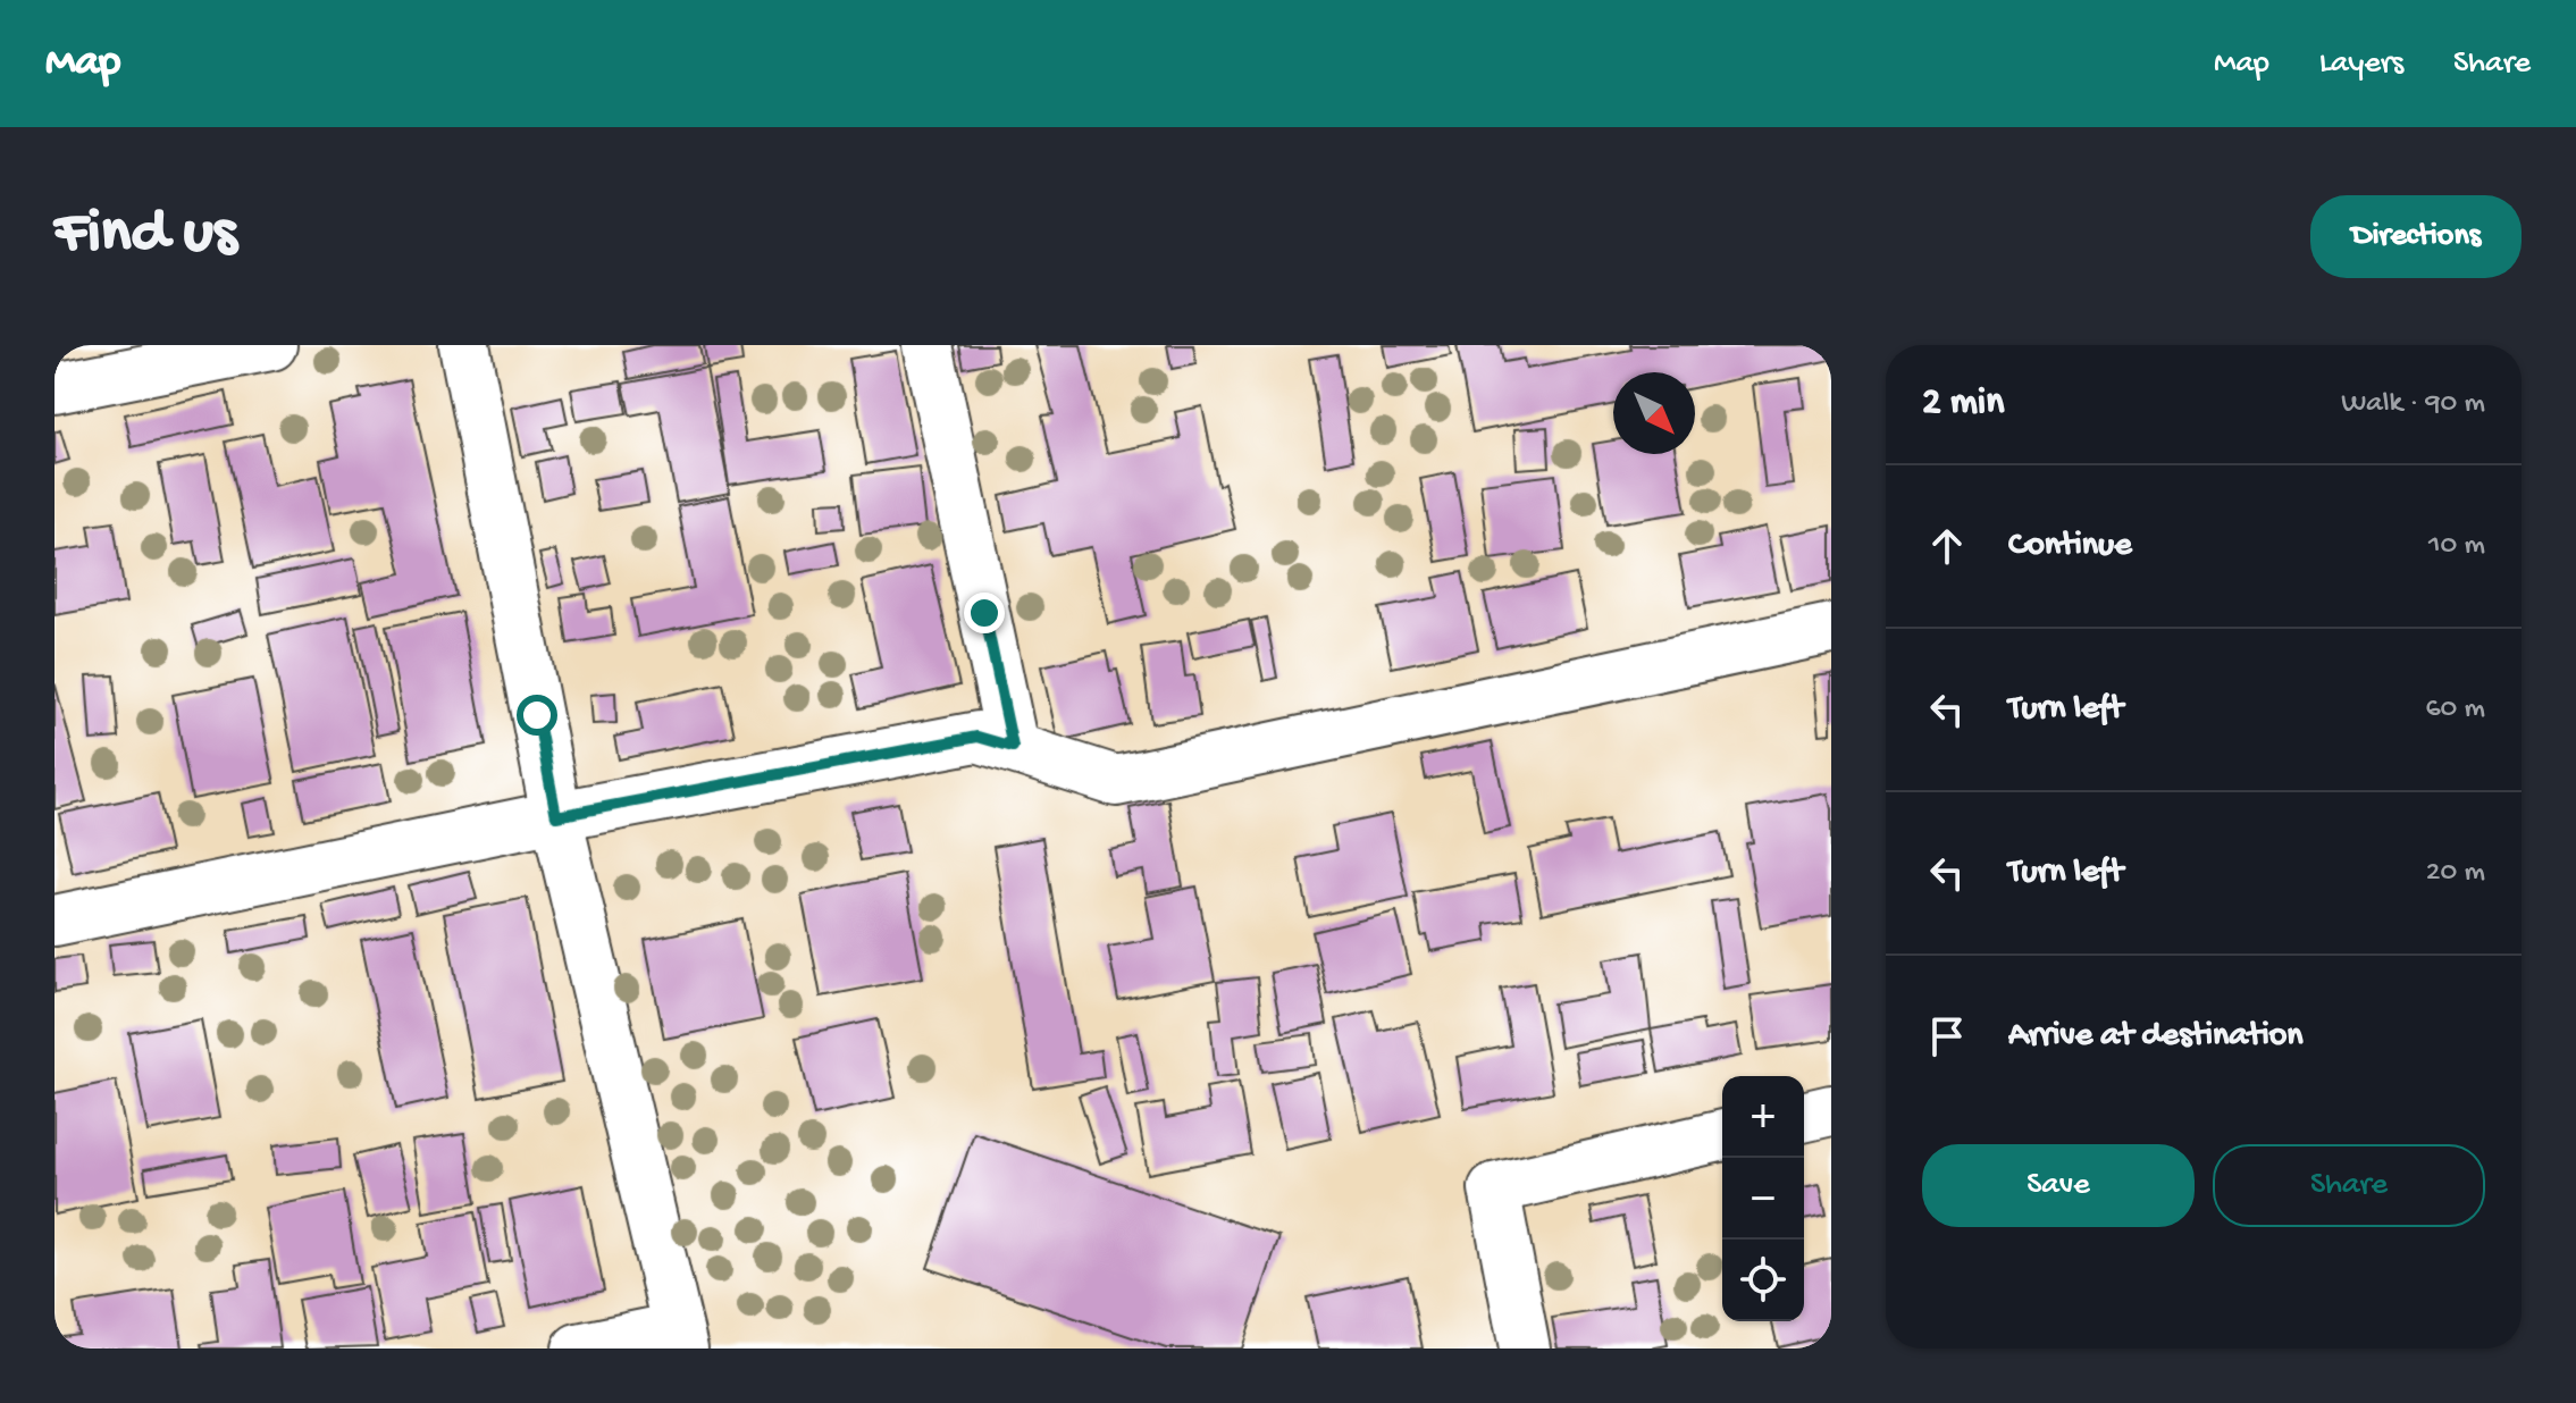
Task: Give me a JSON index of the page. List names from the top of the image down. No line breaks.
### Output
{"north":"bottom right","page":{"header":"Map","nav":["Map","Layers","Share"],"buttons":["Directions",["Save","Share"]],"title":"Find us","heading":["2 min","Walk · 90 m"],"list":[["Continue","10 m"],["Turn left","60 m"],["Turn left","20 m"],"Arrive at destination"],"map_buttons":["+","−"]}}
